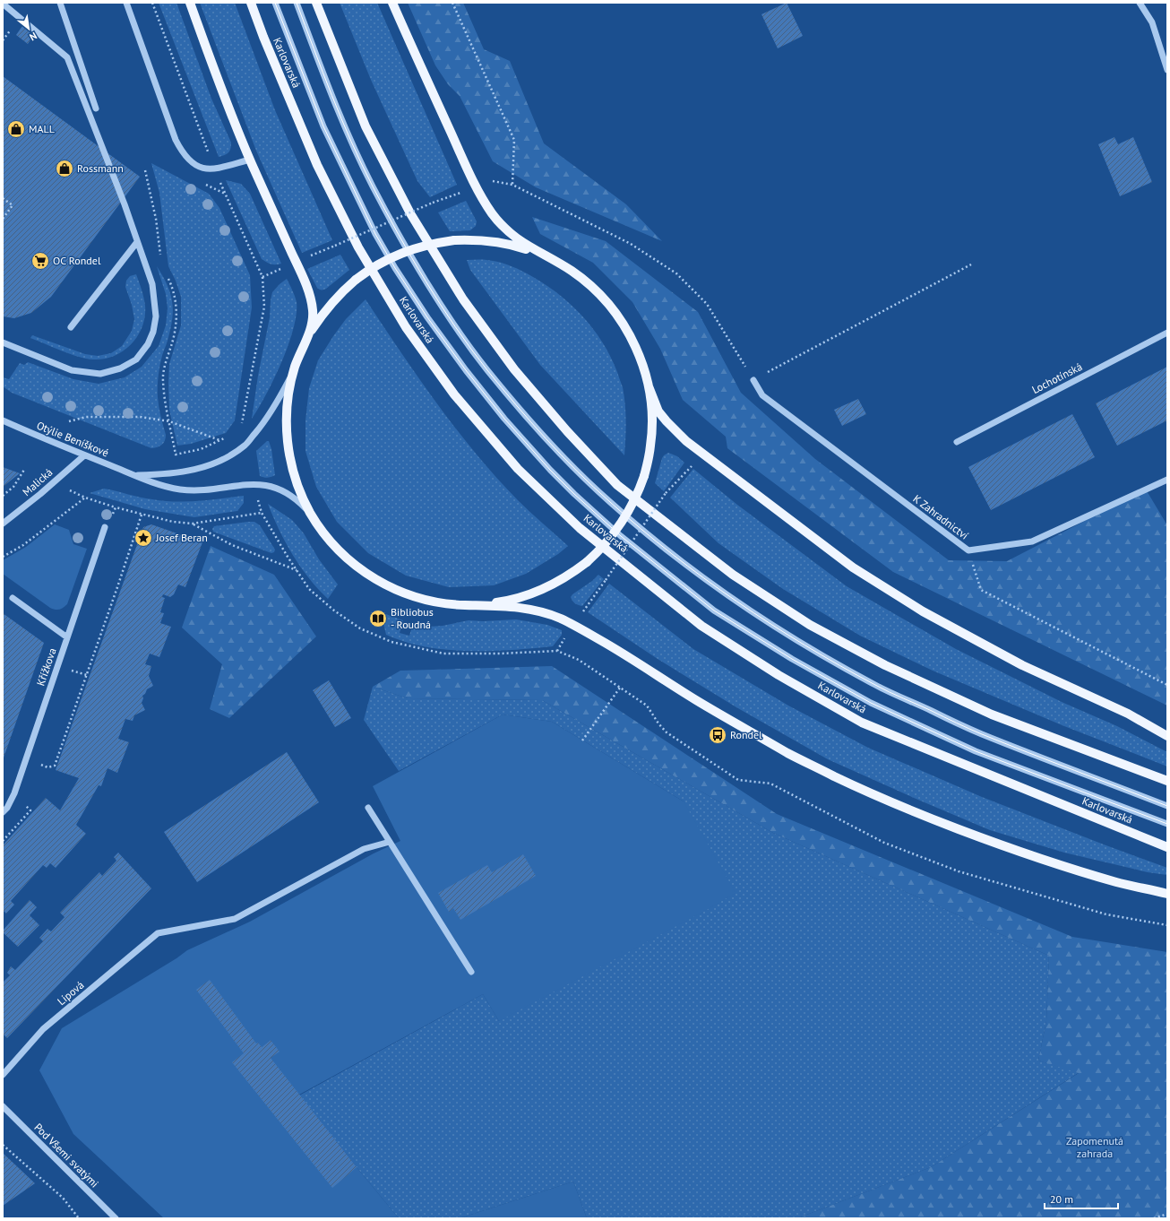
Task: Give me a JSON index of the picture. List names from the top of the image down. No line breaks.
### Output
{"streets":{"main road":["Karlovarská"],"street":["Lochotínská","Otýlie Beníškové","Malická","K Zahradnictví","Křížkova","Lipová","Pod Všemi svatými"]},"crossings":[["Otýlie Beníškové","Malická"]],"parks":["Zapomenutá zahrada"],"places":{"shop":["MALL","Rossmann"],"supermarket":["OC Rondel"],"place":["Josef Beran"],"library":["Bibliobus - Roudná"],"bus stop":["Rondel"]},"scale_bar":"20 m","north":"bottom right"}
